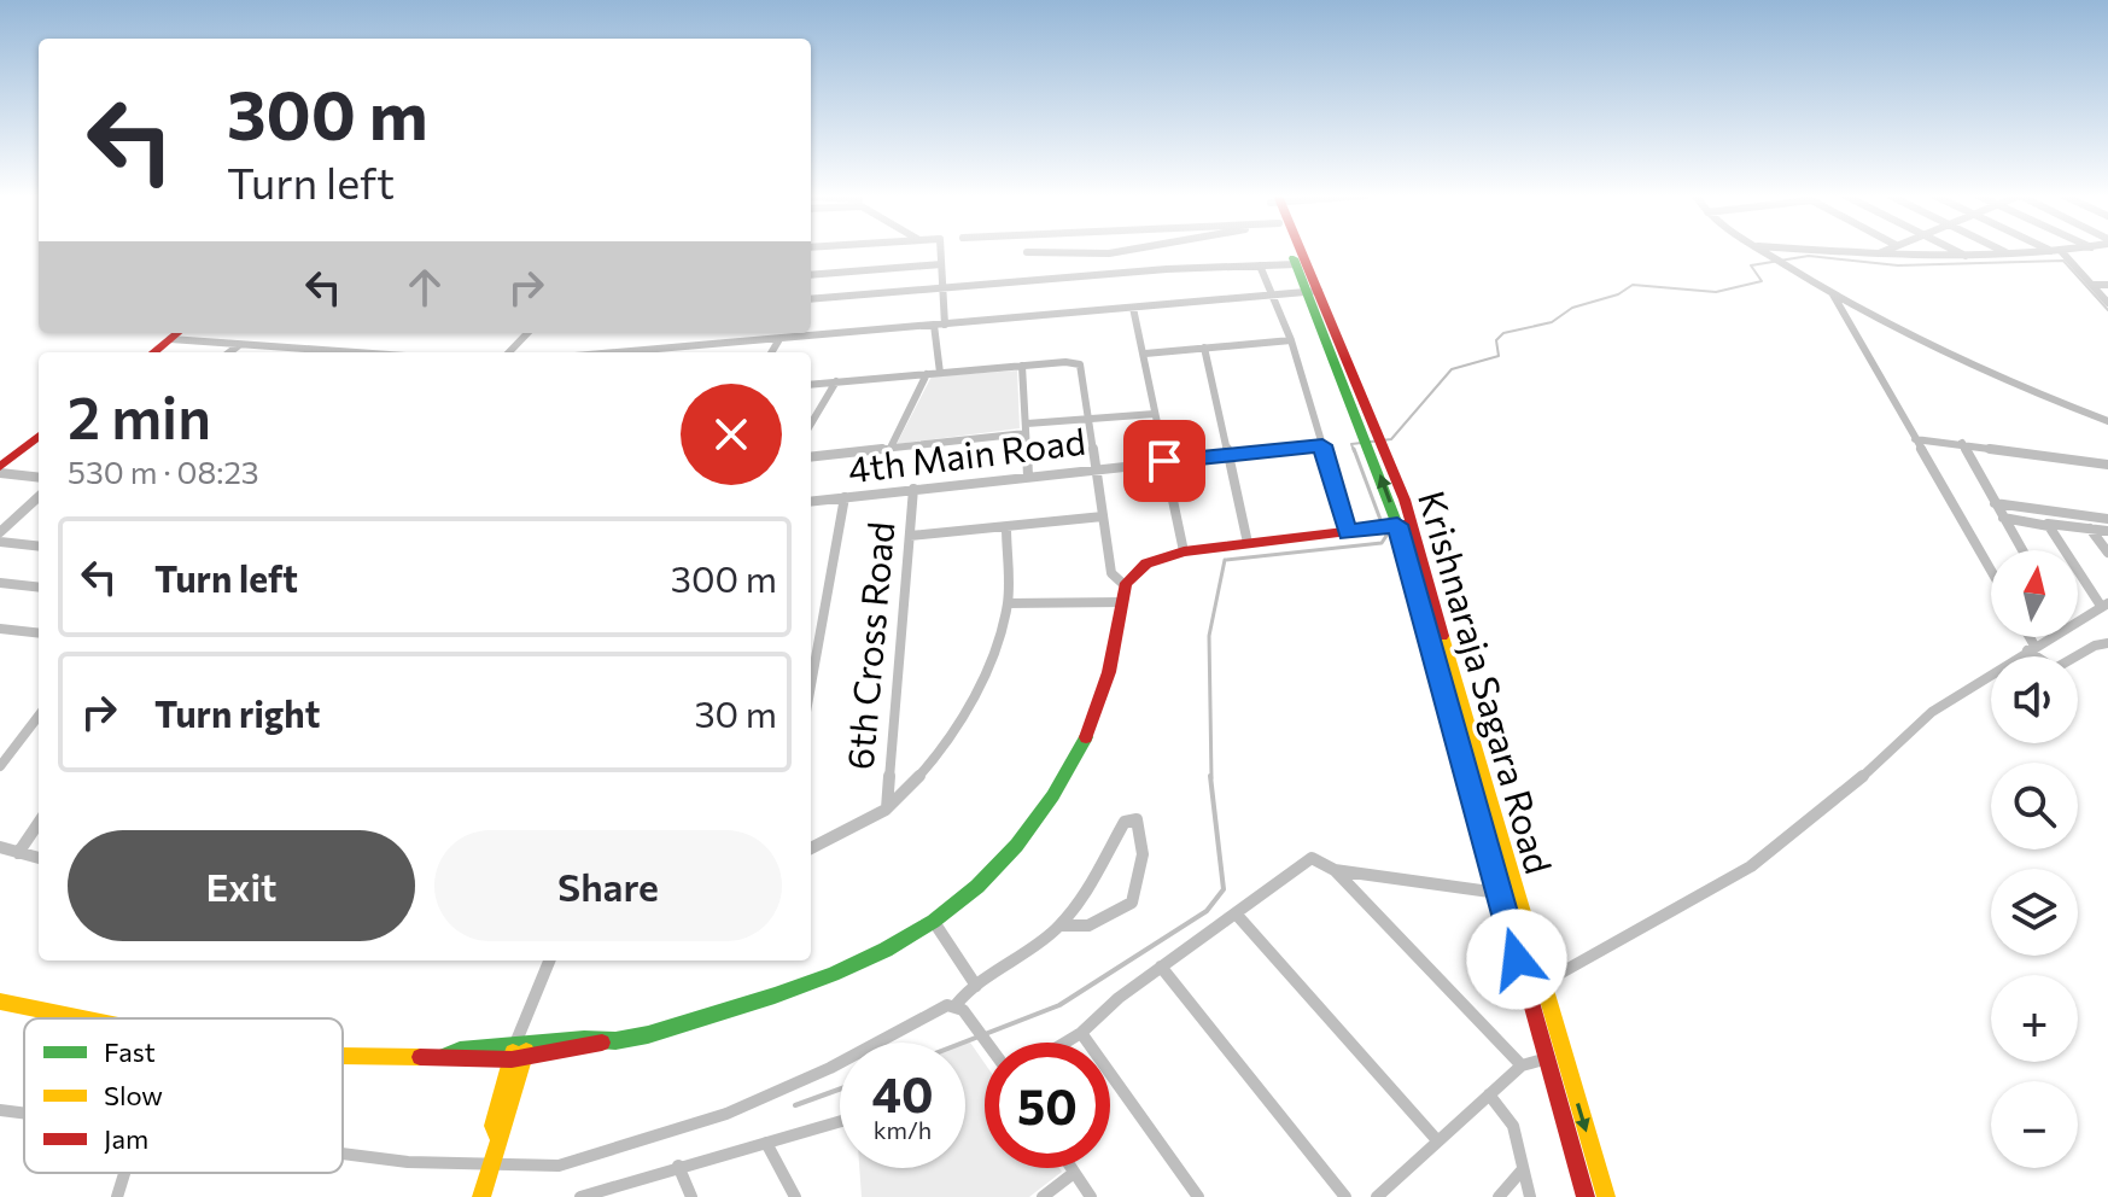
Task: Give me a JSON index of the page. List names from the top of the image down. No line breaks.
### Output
{"streets":{"main road":["Krishnaraja Sagara Road"],"street":["4th Main Road","6th Cross Road"]},"crossings":[["4th Main Road","6th Cross Road"]],"legend":["Fast","Slow","Jam"],"north":"top","page":{"turn":["300 m","Turn left"],"heading":["2 min","530 m · 08:23"],"list":[{"name":"Turn left","value":"300 m"},{"name":"Turn right","value":"30 m"}],"map_buttons":["+","−"],"buttons":["Exit","Share"],"speed":"40 km/h","limit":"50"}}
